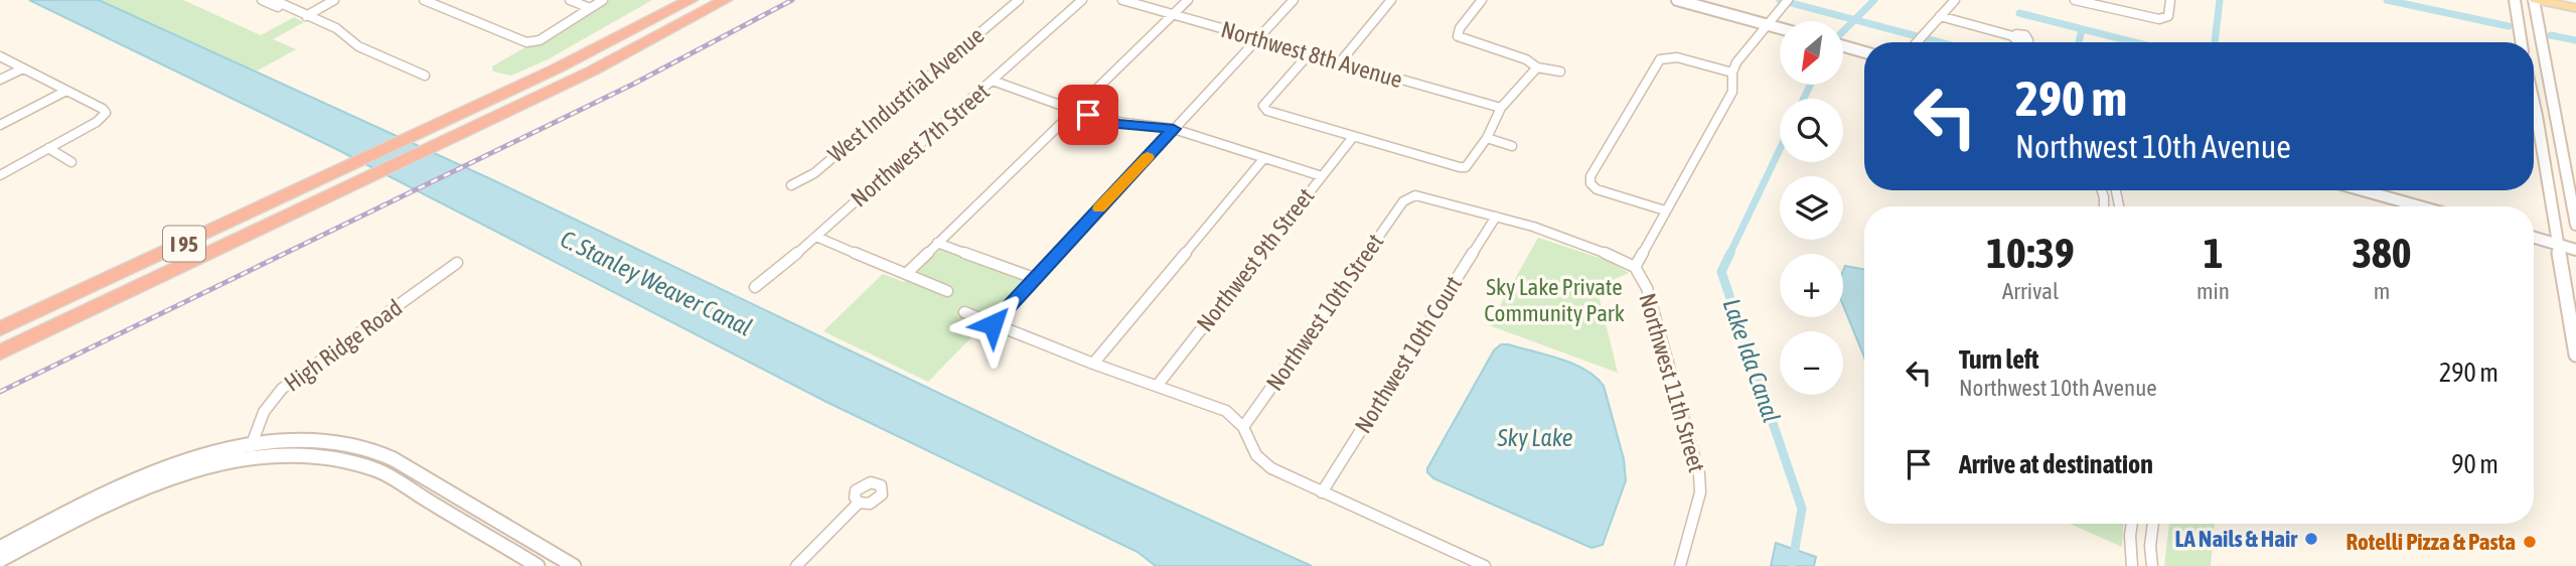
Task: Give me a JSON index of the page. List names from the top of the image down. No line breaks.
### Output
{"streets":{"highway":["I 95"],"street":["Northwest 8th Avenue","West Industrial Avenue","Northwest 7th Street","Northwest 9th Street","Northwest 10th Street","High Ridge Road","Northwest 10th Court","Northwest 11th Street"]},"crossings":[["Northwest 10th Street","Northwest 10th Court"]],"water":["C. Stanley Weaver Canal","Lake Ida Canal","Sky Lake"],"parks":["Sky Lake Private Community Park"],"places":["LA Nails & Hair","Rotelli Pizza & Pasta"],"north":"bottom left","page":{"map_buttons":["+","−"],"turn":["290 m","Northwest 10th Avenue"],"eta":["10:39","Arrival","1","min","380","m"],"list":[{"name":"Turn left","note":"Northwest 10th Avenue","value":"290 m"},{"name":"Arrive at destination","value":"90 m"}]}}
